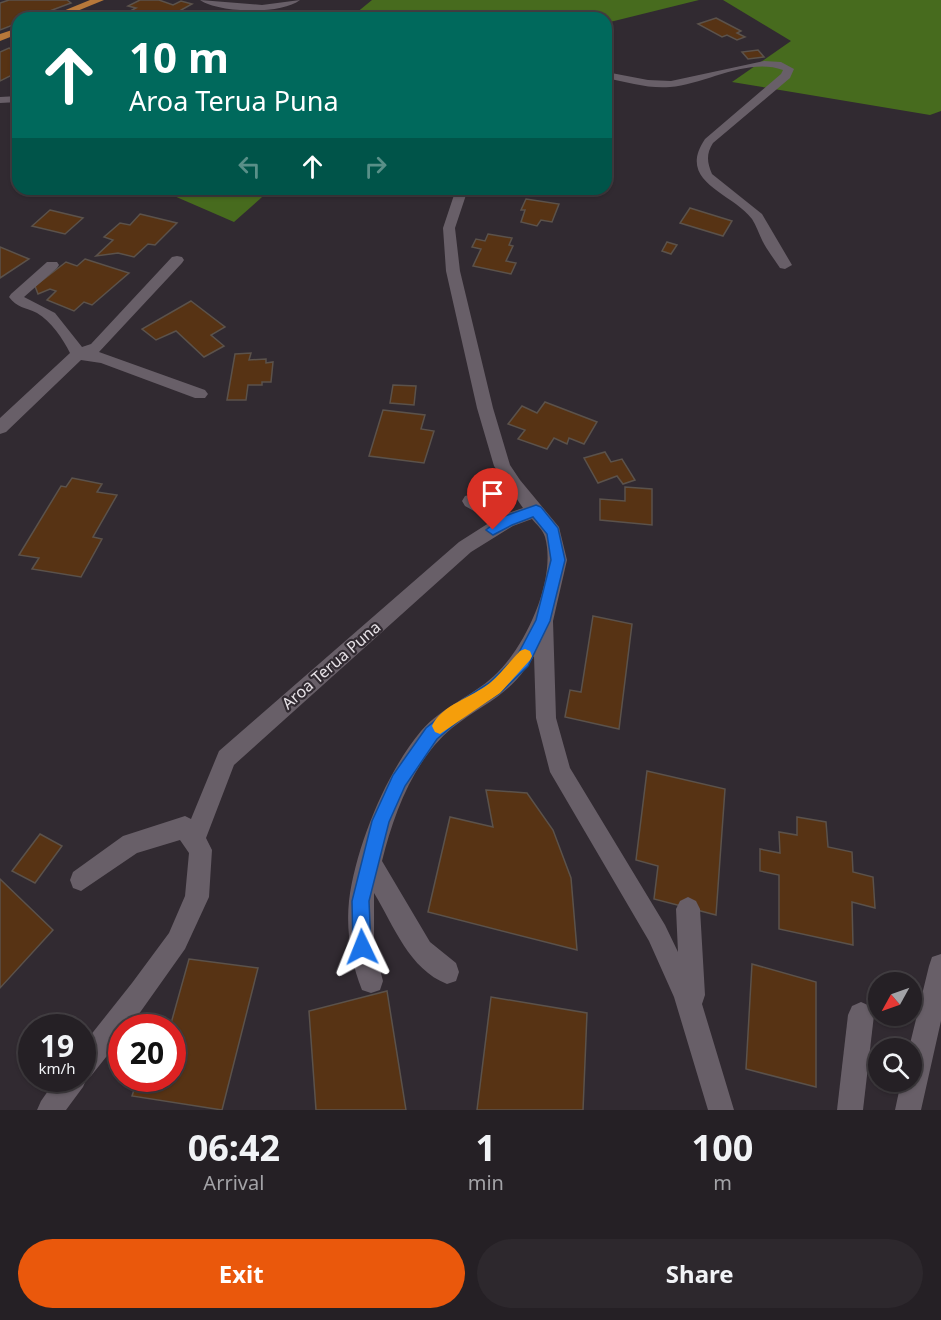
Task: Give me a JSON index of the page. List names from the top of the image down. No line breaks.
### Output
{"streets":{"street":["Aroa Terua Puna"]},"north":"bottom left","page":{"turn":["10 m","Aroa Terua Puna"],"speed":"19 km/h","limit":"20","eta":["06:42","Arrival","1","min","100","m"],"buttons":["Exit","Share"]}}
